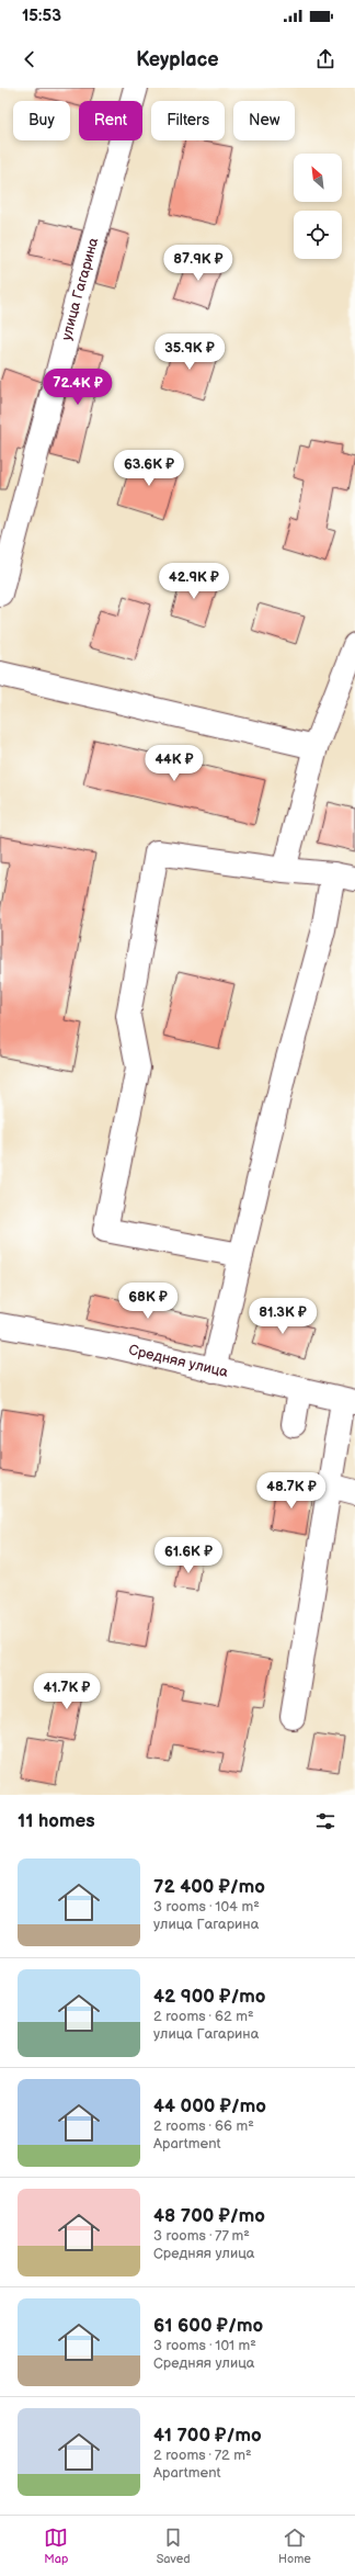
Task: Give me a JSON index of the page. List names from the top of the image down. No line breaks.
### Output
{"streets":{"street":["улица Гагарина","Средняя улица"]},"north":"top left","page":{"status":"15:53","header":"Keyplace","chip":["Buy","Rent","Filters","New"],"price":["87.9K ₽","35.9K ₽","72.4K ₽","63.6K ₽","42.9K ₽","44K ₽","68K ₽","81.3K ₽","48.7K ₽","61.6K ₽","41.7K ₽"],"heading":"11 homes","list":[{"name":"72 400 ₽/mo","note":"3 rooms · 104 m² · улица Гагарина"},{"name":"42 900 ₽/mo","note":"2 rooms · 62 m² · улица Гагарина"},{"name":"44 000 ₽/mo","note":"2 rooms · 66 m² · Apartment"},{"name":"48 700 ₽/mo","note":"3 rooms · 77 m² · Средняя улица"},{"name":"61 600 ₽/mo","note":"3 rooms · 101 m² · Средняя улица"},{"name":"41 700 ₽/mo","note":"2 rooms · 72 m² · Apartment"}],"tabs":["Map","Saved","Home"]}}
